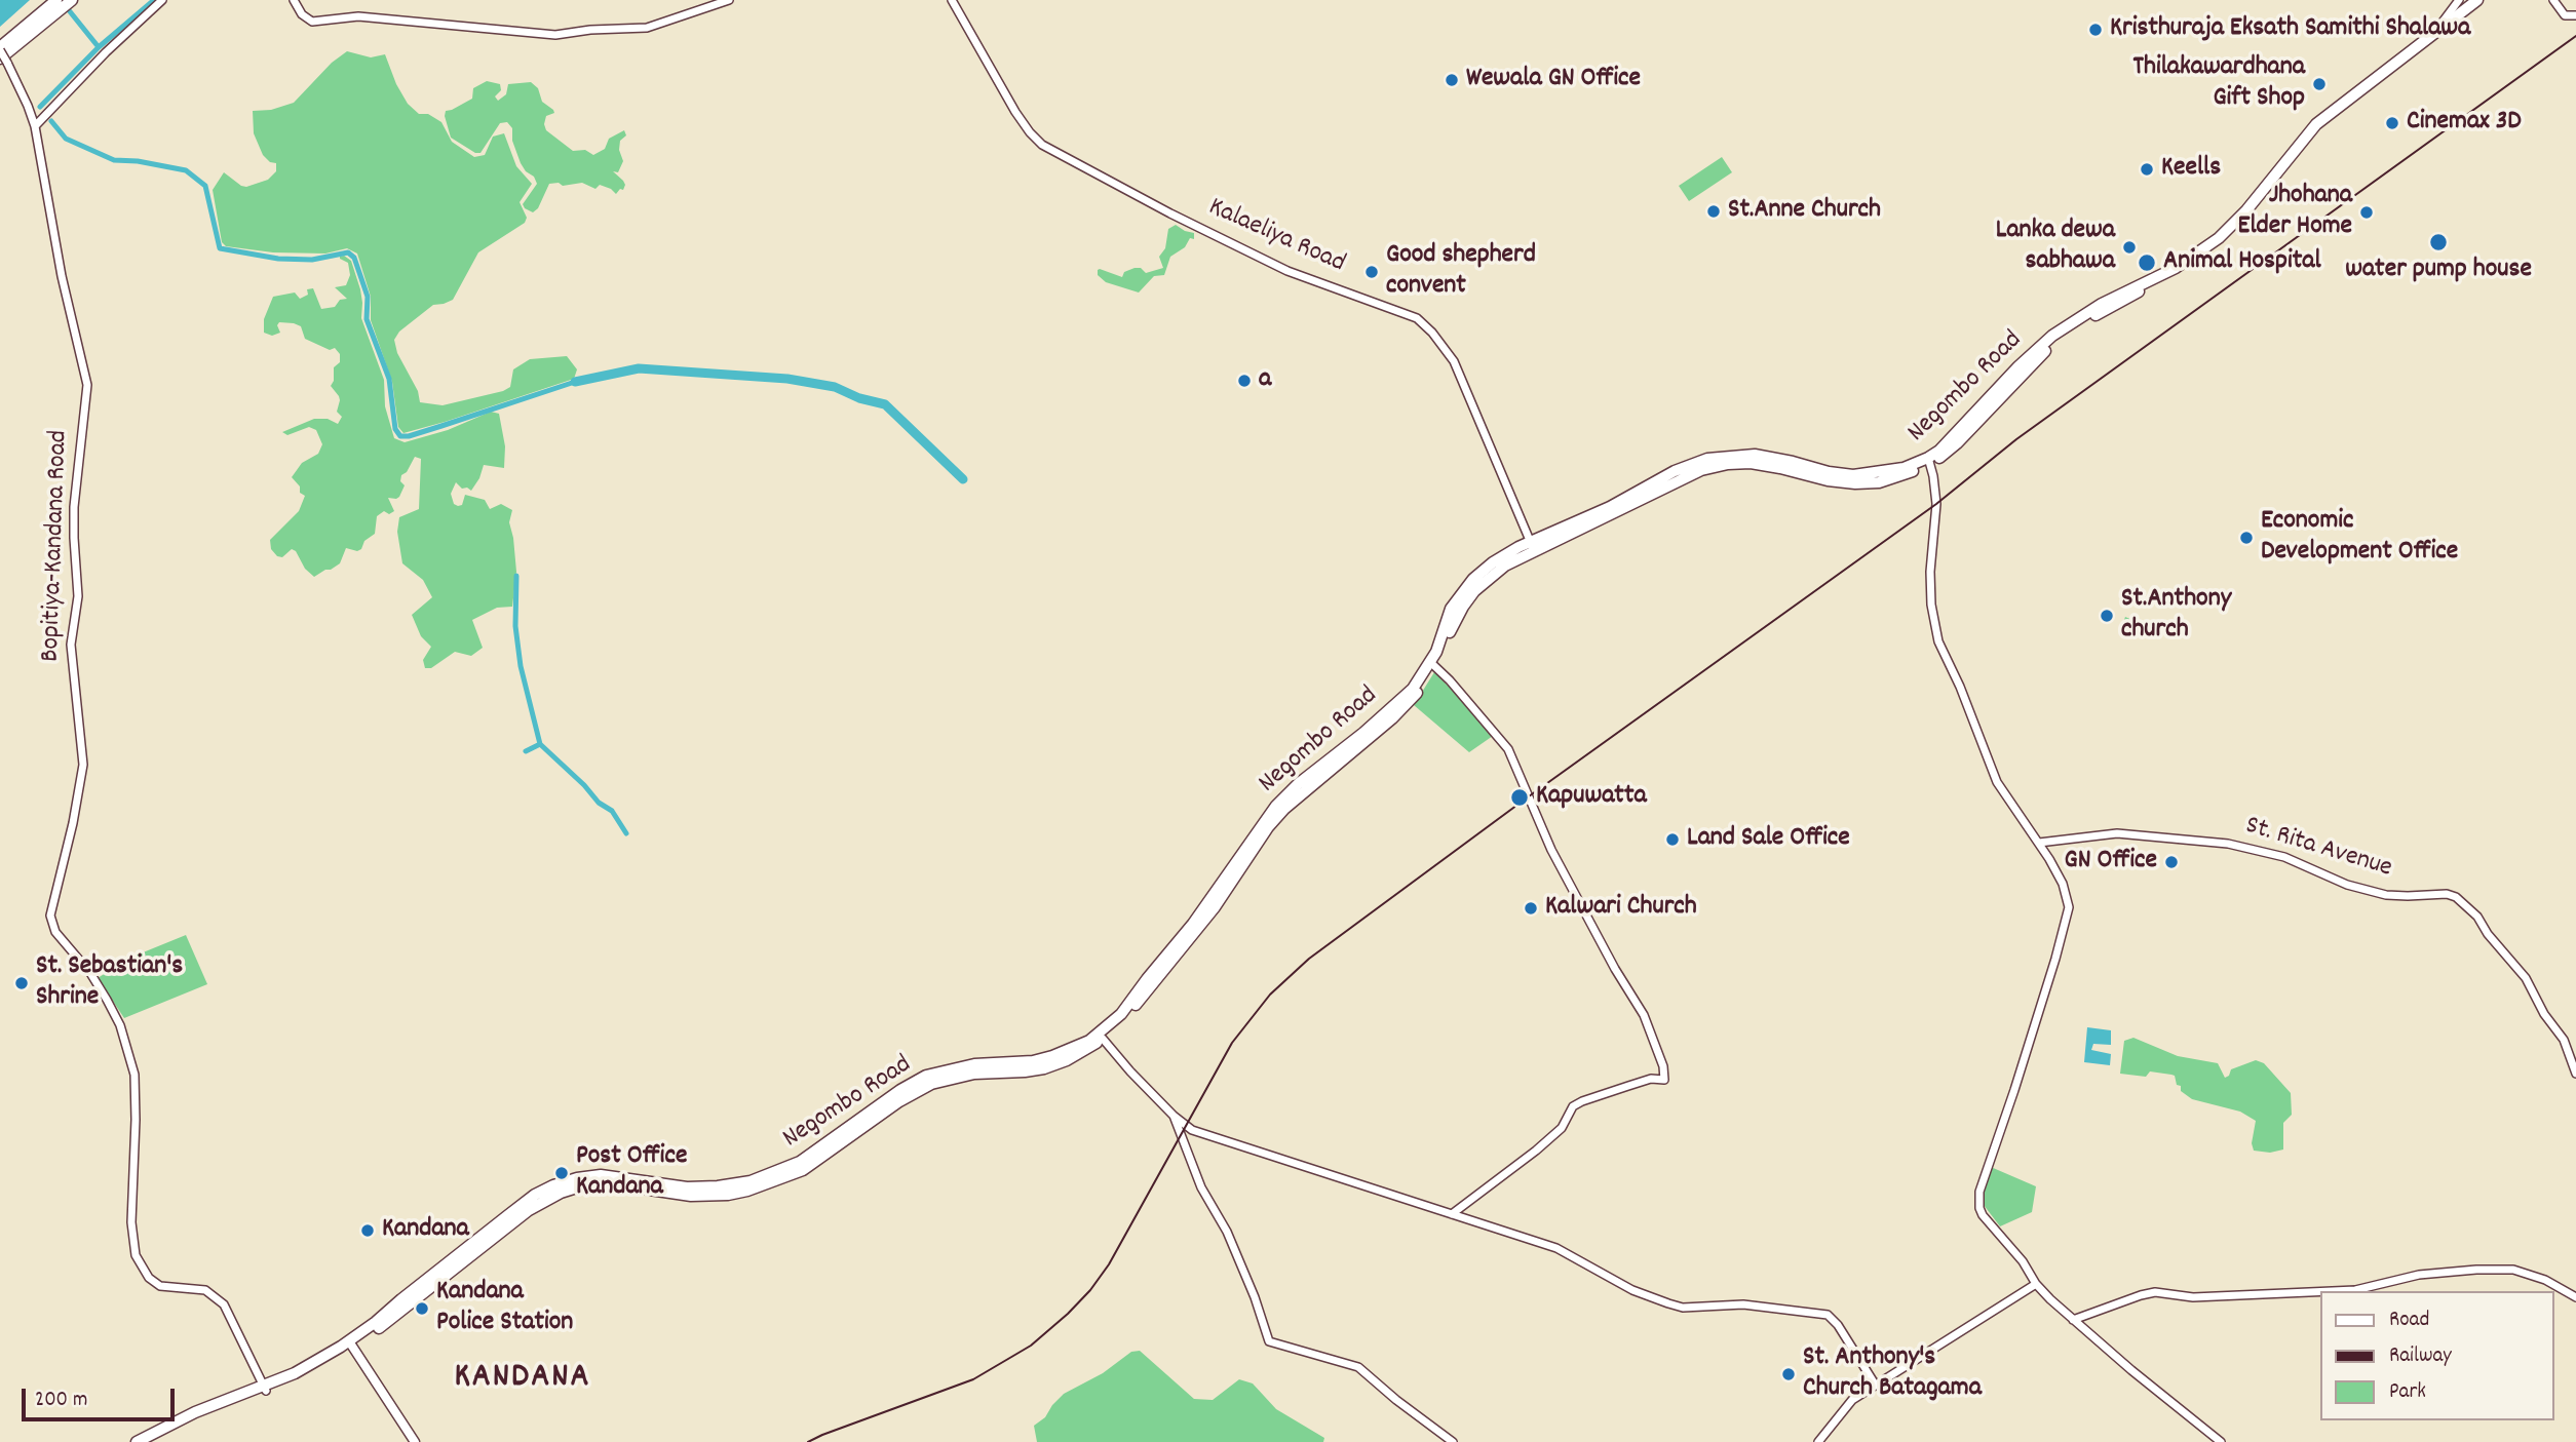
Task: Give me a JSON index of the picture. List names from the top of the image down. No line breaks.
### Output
{"streets":{"highway":["Negombo Road"],"street":["Kalaeliya Road","Bopitiya-Kandana Road","St. Rita Avenue"]},"crossings":[["Kalaeliya Road","Negombo Road"],["Negombo Road","Bopitiya-Kandana Road"]],"districts":["KANDANA"],"places":["Kristhuraja Eksath Samithi Shalawa","Wewala GN Office","Thilakawardhana Gift Shop","Cinemax 3D","Keells","St.Anne Church","Jhohana Elder Home","water pump house","Lanka dewa sabhawa","Animal Hospital","Good shepherd convent","a","Economic Development Office","St.Anthony church","Kapuwatta","Land Sale Office","GN Office","Kalwari Church","St. Sebastian's Shrine","Post Office Kandana","Kandana","Kandana Police Station","St. Anthony's Church Batagama"],"legend":["Road","Railway","Park"],"scale_bar":"200 m"}
